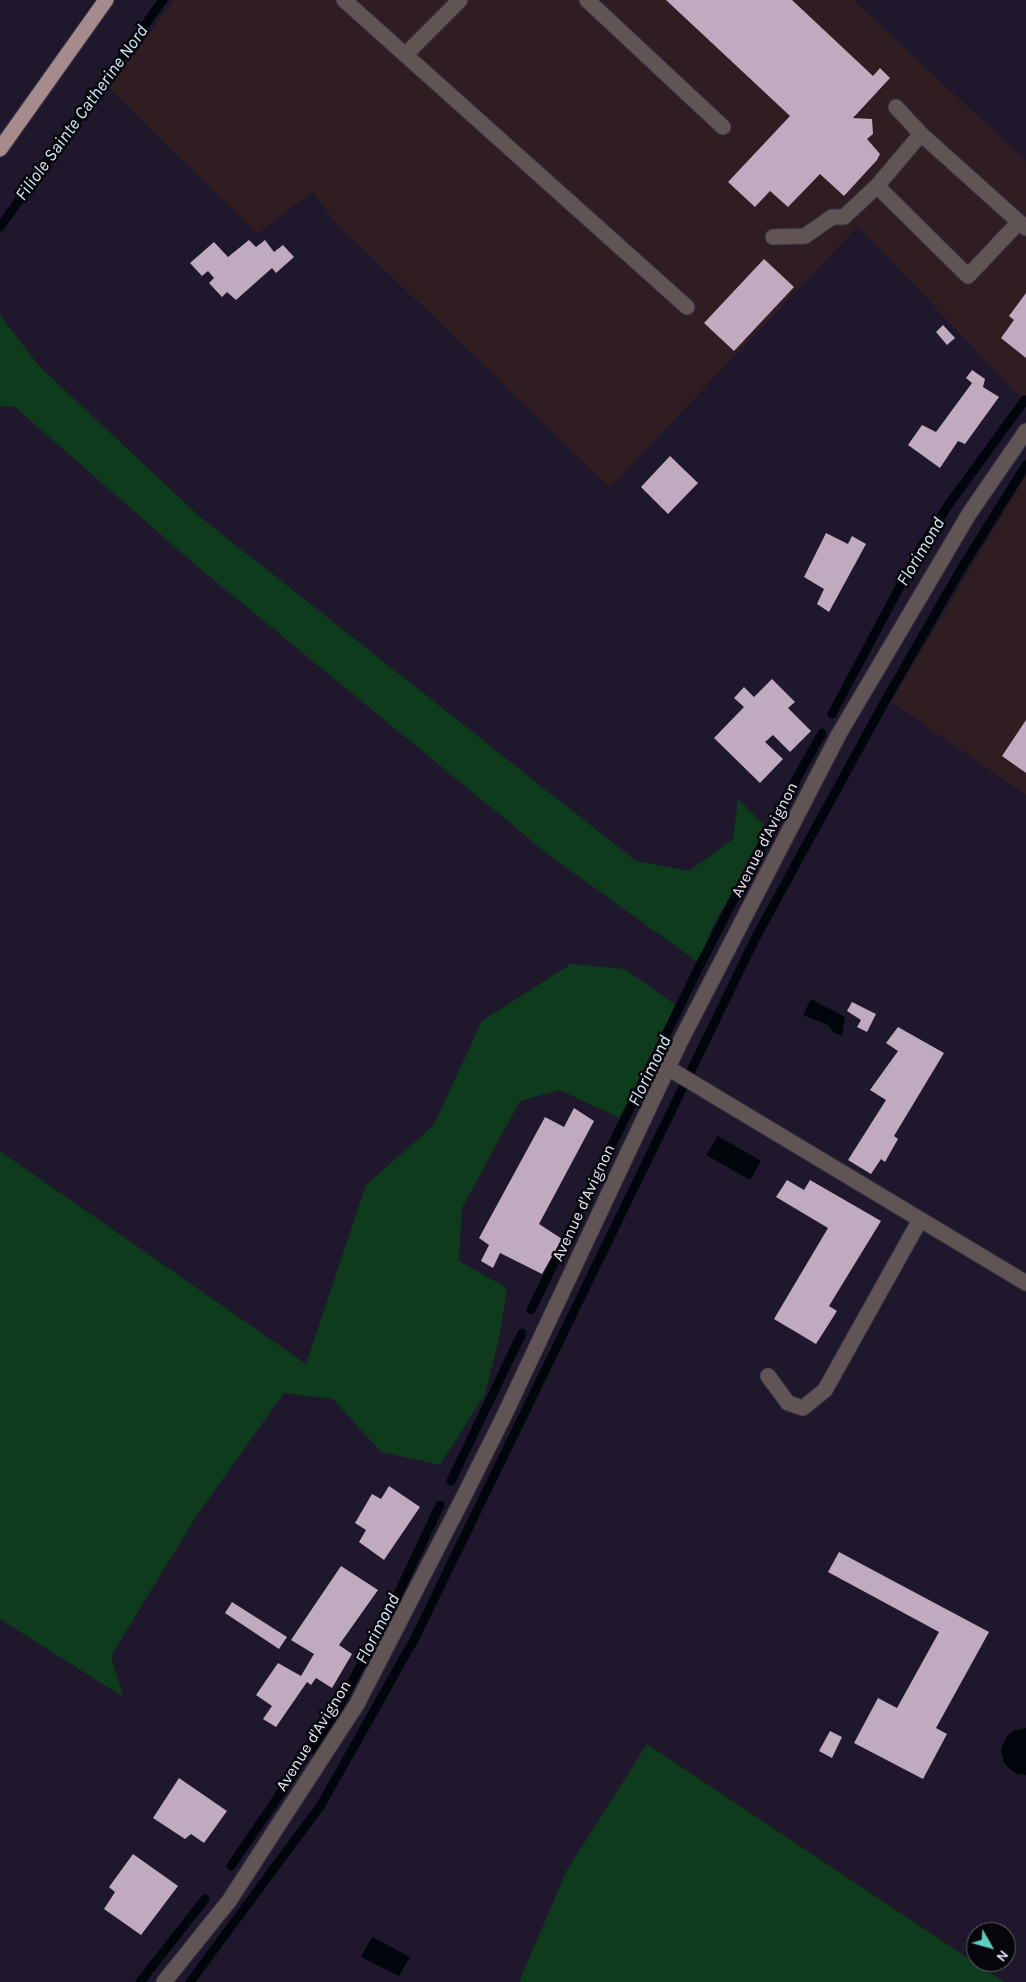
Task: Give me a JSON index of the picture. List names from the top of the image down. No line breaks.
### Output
{"streets":{"street":["Avenue d'Avignon"]},"water":["Filiole Sainte Catherine Nord","Florimond"],"north":"bottom right"}
